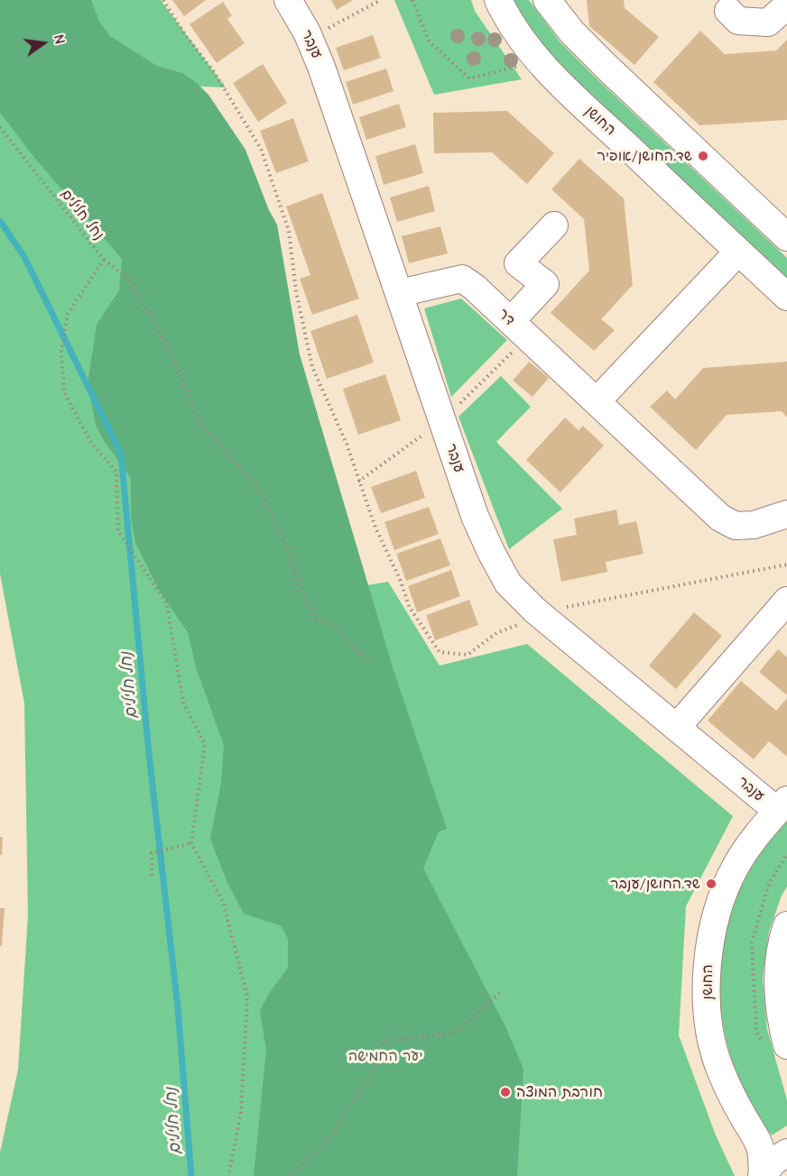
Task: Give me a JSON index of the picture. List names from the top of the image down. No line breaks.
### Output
{"streets":{"street":["ענבר","החושן","דר"],"path":["נחל חלילים"]},"crossings":[["ענבר","החושן"],["ענבר","דר"]],"water":["נחל חלילים"],"parks":["יער החמישה"],"places":["שד.החושן/אופיר","שד.החושן/ענבר","חורבת המוצה"],"north":"right"}
